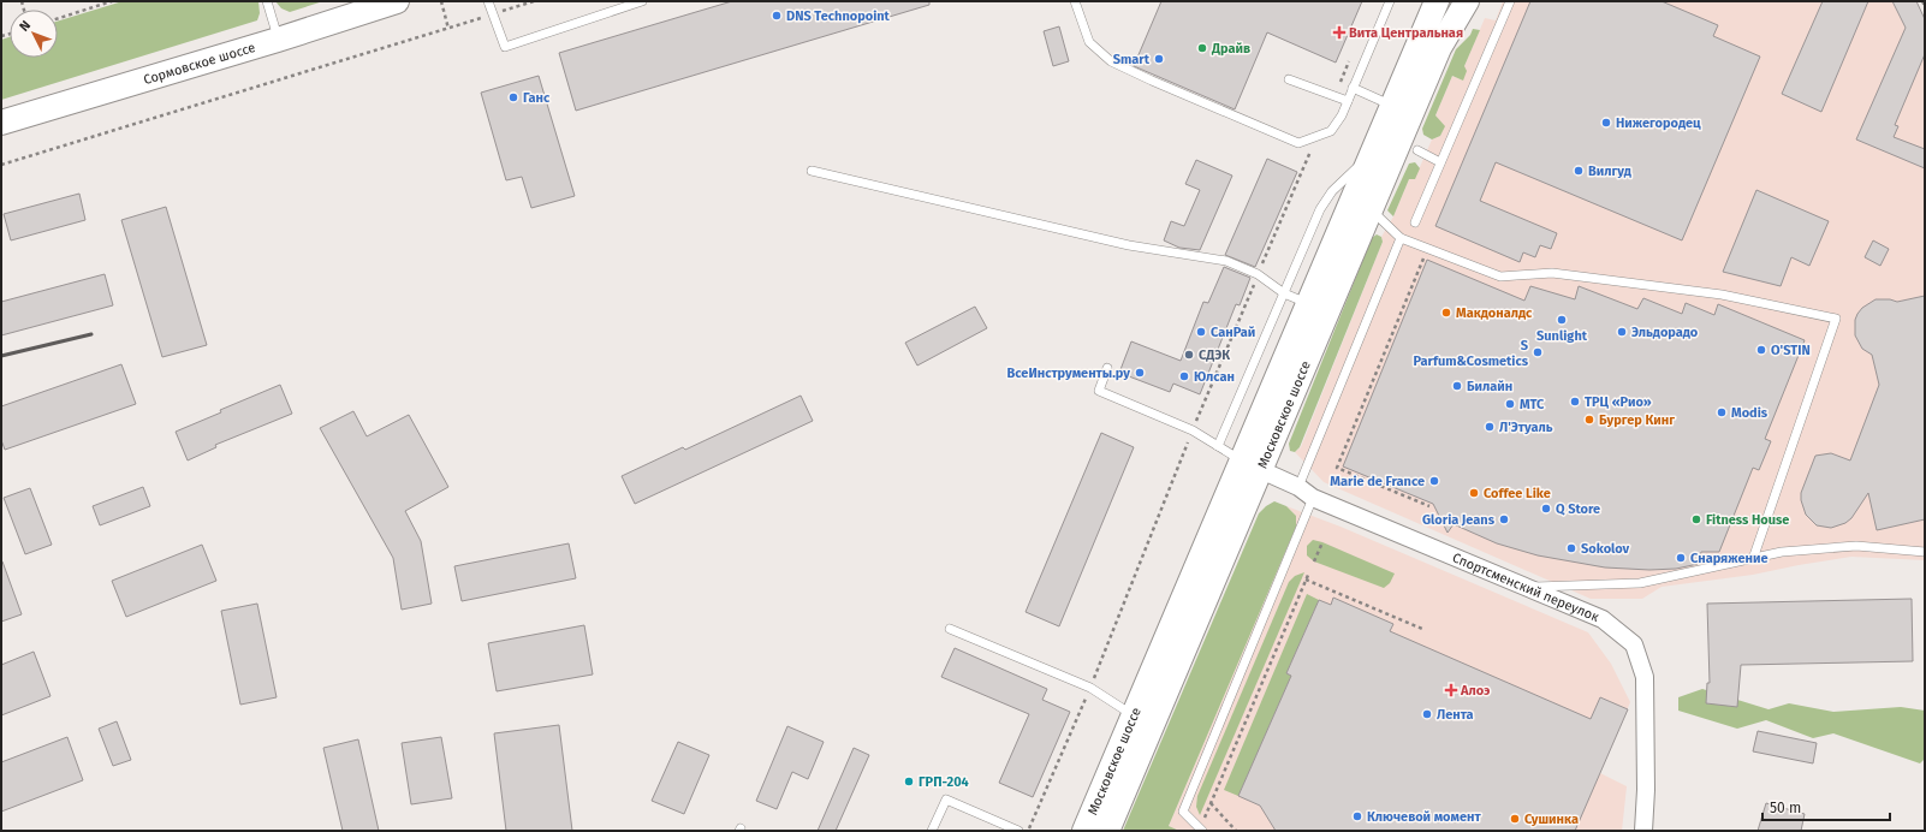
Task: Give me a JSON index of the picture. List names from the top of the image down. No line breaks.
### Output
{"streets":{"main road":["Сормовское шоссе","Московское шоссе"],"street":["Спортсменский переулок"]},"crossings":[["Московское шоссе","Спортсменский переулок"]],"places":{"other":["DNS Technopoint","Драйв","Smart","Ганс","Нижегородец","Вилгуд","Макдоналдс","Sunlight","СанРай","Эльдорадо","O'STIN","S Parfum&Cosmetics","СДЭК","ВсеИнструменты.ру","Юлсан","Билайн","ТРЦ «Рио»","МТС","Modis","Бургер Кинг","Л'Этуаль","Marie de France","Coffee Like","Q Store","Gloria Jeans","Fitness House","Sokolov","Снаряжение","Лента","ГРП-204","Ключевой момент","Сушинка"],"health":["Вита Центральная","Алоэ"]},"scale_bar":"50 m","north":"top left"}
